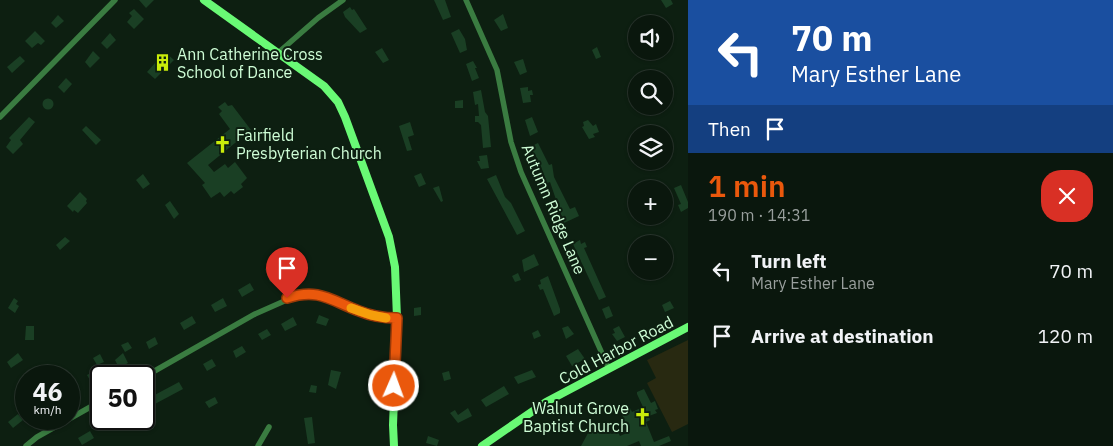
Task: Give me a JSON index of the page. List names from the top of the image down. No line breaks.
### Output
{"streets":{"main road":["Cold Harbor Road"],"street":["Autumn Ridge Lane"]},"crossings":[["Autumn Ridge Lane","Cold Harbor Road"]],"places":{"building":["Ann Catherine Cross School of Dance"],"church":["Fairfield Presbyterian Church","Walnut Grove Baptist Church"]},"page":{"turn":["70 m","Mary Esther Lane"],"map_buttons":["+","−"],"then":"Then","heading":["1 min","190 m · 14:31"],"list":[{"name":"Turn left","note":"Mary Esther Lane","value":"70 m"},{"name":"Arrive at destination","value":"120 m"}],"speed":"46 km/h","limit":"50"}}
